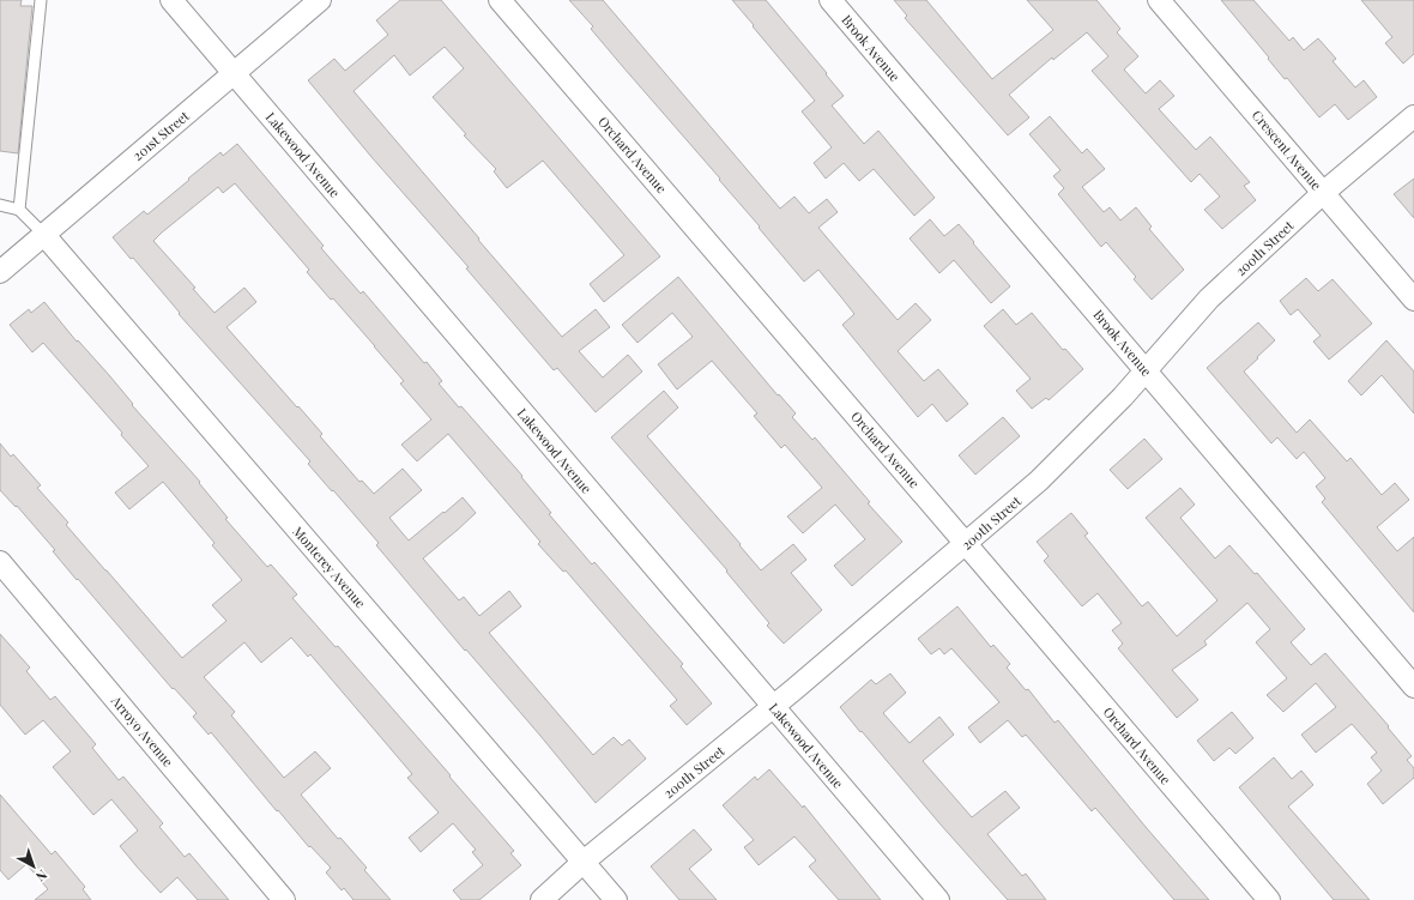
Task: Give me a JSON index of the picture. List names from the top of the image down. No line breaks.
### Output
{"streets":{"street":["Brook Avenue","201st Street","Crescent Avenue","Lakewood Avenue","Orchard Avenue","200th Street","Monterey Avenue","Arroyo Avenue"]},"crossings":[["Brook Avenue","200th Street"],["201st Street","Lakewood Avenue"],["201st Street","Monterey Avenue"],["Crescent Avenue","200th Street"],["Lakewood Avenue","200th Street"],["Orchard Avenue","200th Street"],["200th Street","Monterey Avenue"]],"north":"bottom right"}
